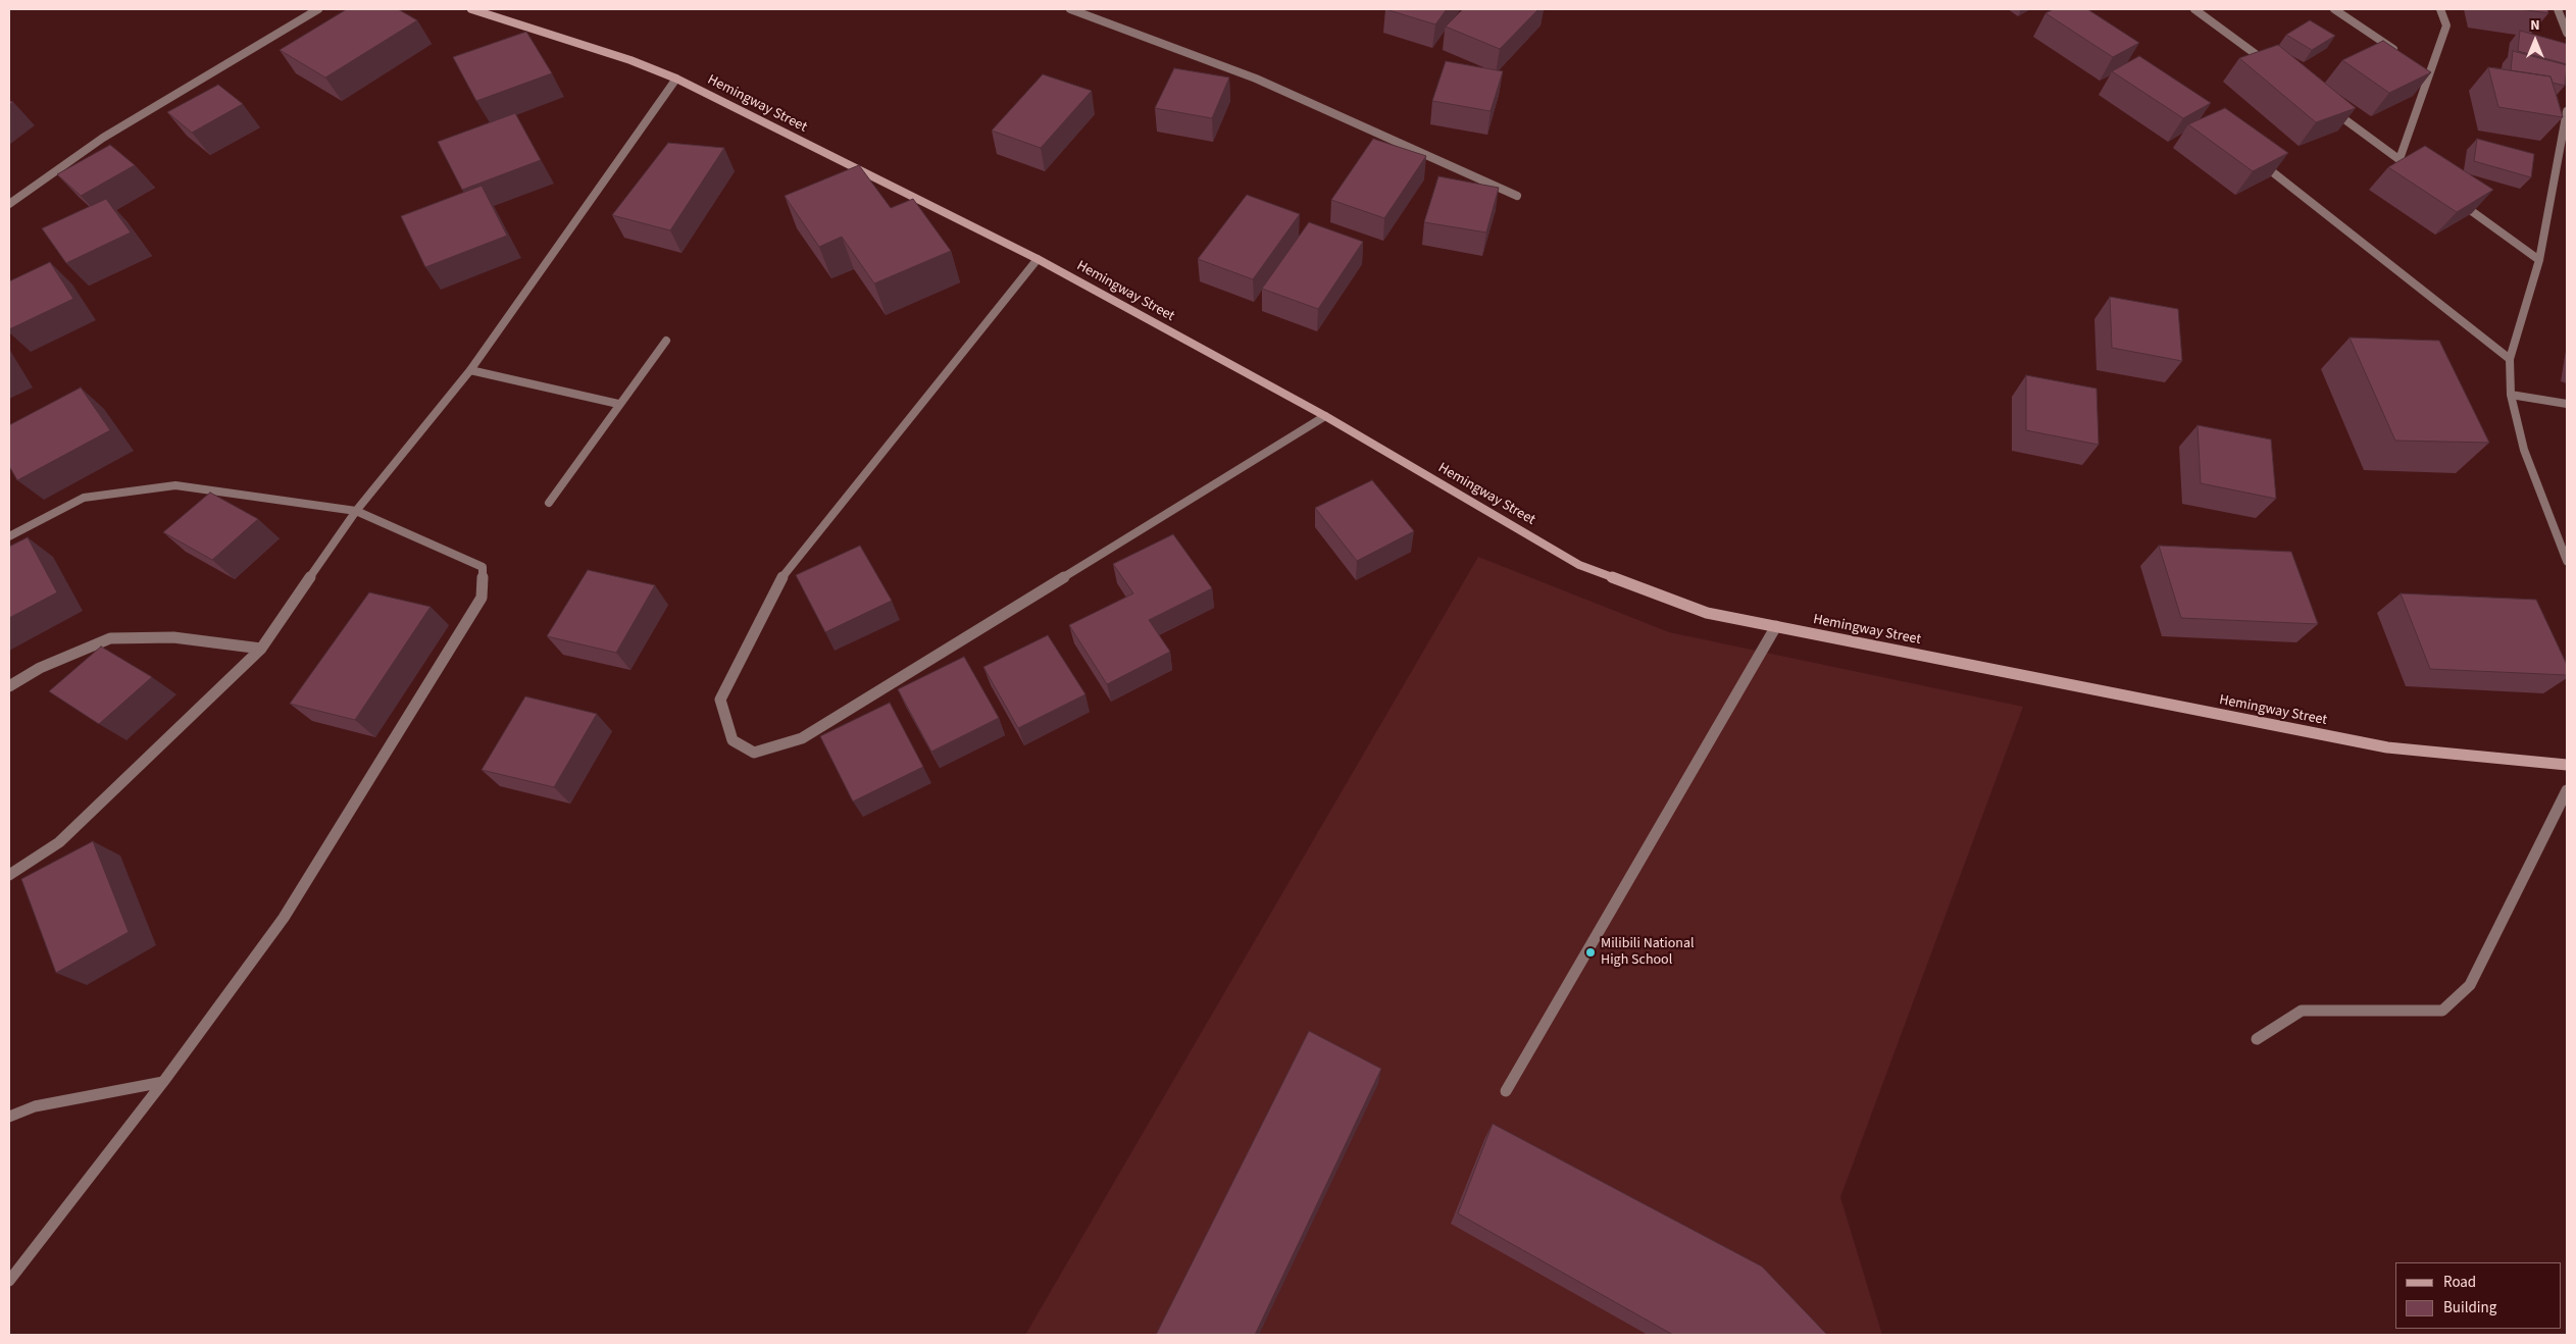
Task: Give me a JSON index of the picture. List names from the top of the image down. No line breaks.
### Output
{"streets":{"main road":["Hemingway Street"]},"places":["Milibili National High School"],"legend":["Road","Building"],"north":"top"}
